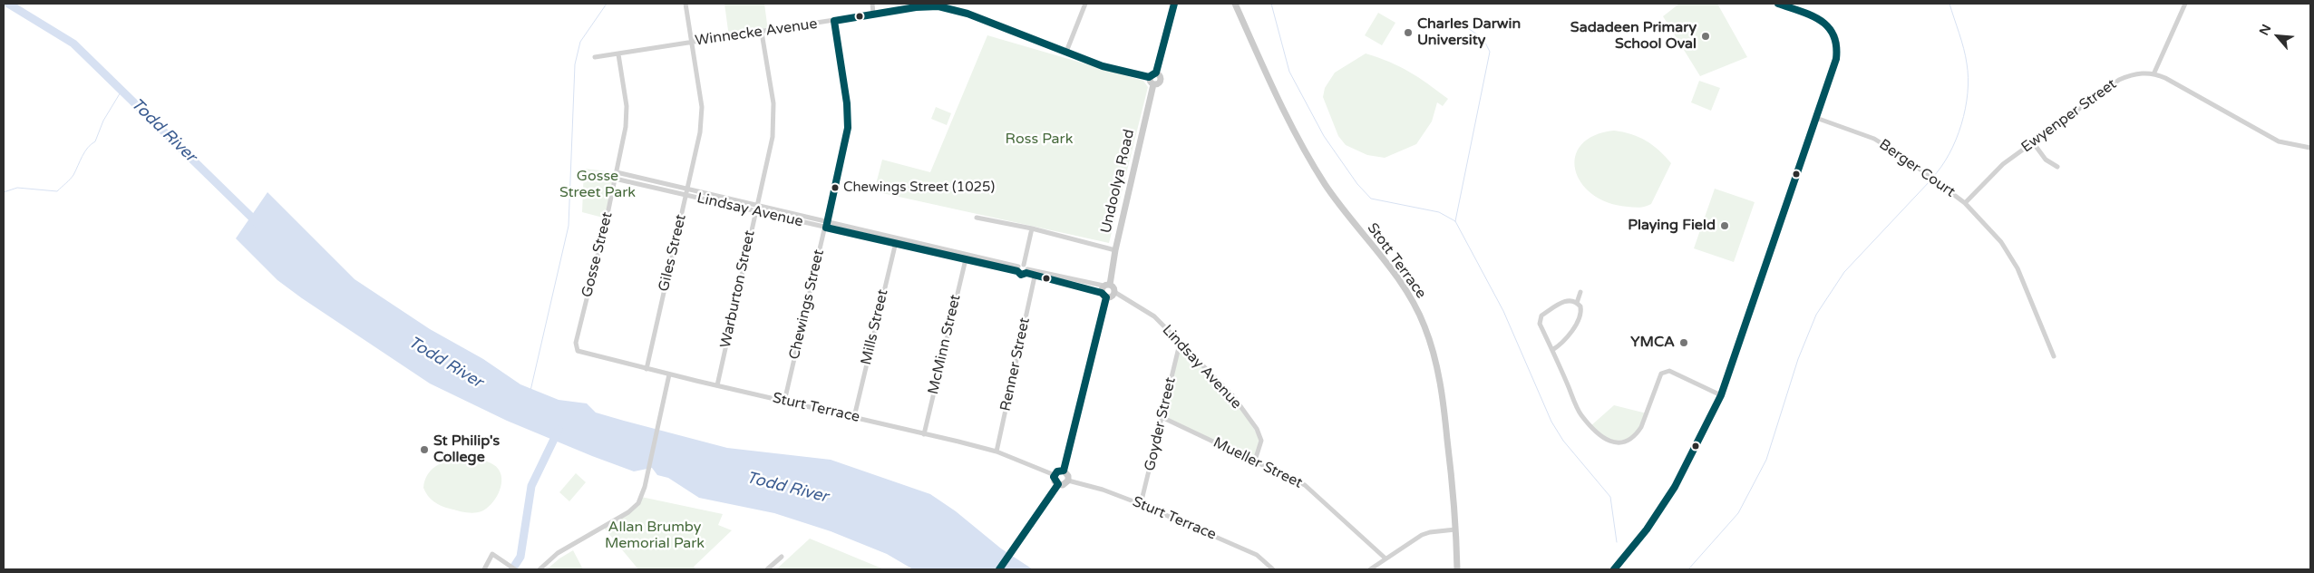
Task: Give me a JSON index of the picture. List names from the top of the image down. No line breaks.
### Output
{"streets":{"main road":["Undoolya Road","Stott Terrace"],"street":["Winnecke Avenue","Ewyenper Street","Berger Court","Lindsay Avenue","Giles Street","Gosse Street","Warburton Street","Chewings Street","Mills Street","McMinn Street","Renner Street","Sturt Terrace","Goyder Street","Mueller Street"]},"crossings":[["Winnecke Avenue","Undoolya Road"],["Winnecke Avenue","Giles Street"],["Winnecke Avenue","Gosse Street"],["Winnecke Avenue","Warburton Street"],["Winnecke Avenue","Chewings Street"],["Ewyenper Street","Berger Court"],["Undoolya Road","Lindsay Avenue"],["Lindsay Avenue","Giles Street"],["Lindsay Avenue","Gosse Street"],["Lindsay Avenue","Warburton Street"],["Lindsay Avenue","Chewings Street"],["Lindsay Avenue","Mills Street"],["Lindsay Avenue","McMinn Street"],["Lindsay Avenue","Renner Street"],["Lindsay Avenue","Goyder Street"],["Lindsay Avenue","Mueller Street"],["Giles Street","Sturt Terrace"],["Gosse Street","Sturt Terrace"],["Warburton Street","Sturt Terrace"],["Chewings Street","Sturt Terrace"],["Mills Street","Sturt Terrace"],["McMinn Street","Sturt Terrace"],["Renner Street","Sturt Terrace"],["Sturt Terrace","Goyder Street"],["Goyder Street","Mueller Street"]],"water":["Todd River"],"parks":["Ross Park","Gosse Street Park","Allan Brumby Memorial Park"],"places":["Charles Darwin University","Sadadeen Primary School Oval","Chewings Street (1025)","Playing Field","YMCA","St Philip's College"],"north":"top left"}
